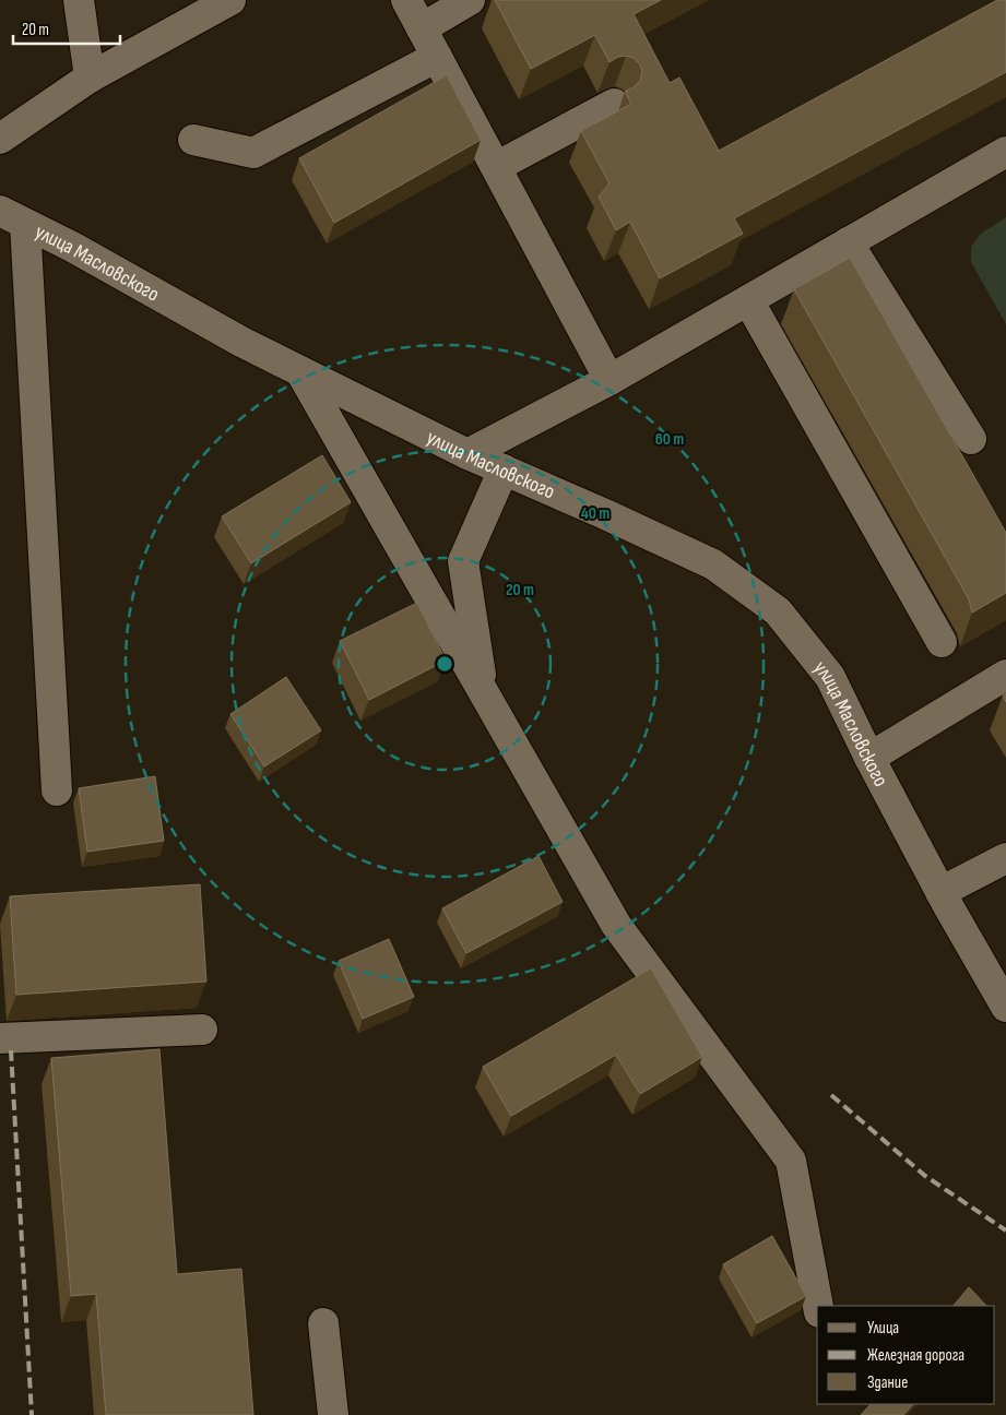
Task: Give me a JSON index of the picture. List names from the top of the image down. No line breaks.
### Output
{"streets":{"street":["улица Масловского"]},"legend":["Улица","Железная дорога","Здание"],"scale_bar":"20 m","rings":["60 m","40 m","20 m"]}
